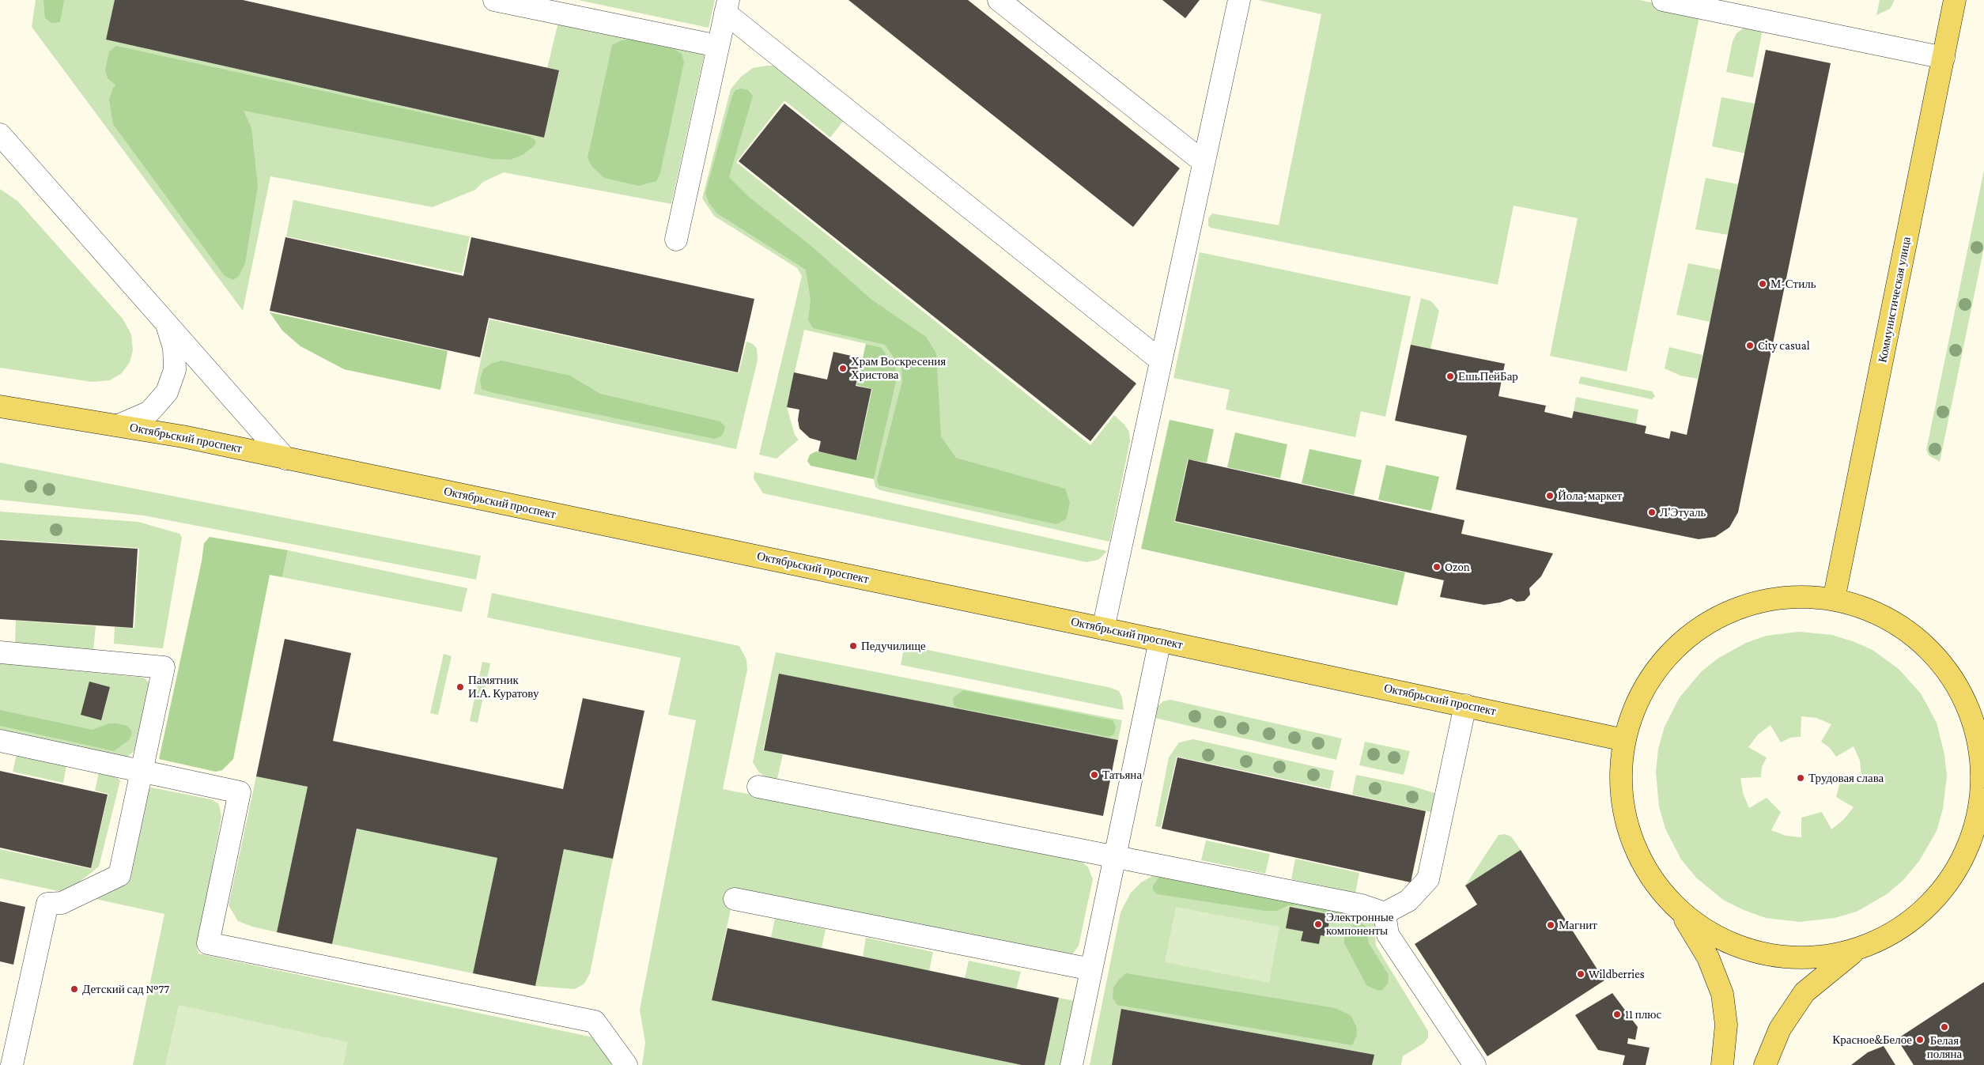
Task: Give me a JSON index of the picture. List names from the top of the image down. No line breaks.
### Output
{"streets":{"main road":["Коммунистическая улица","Октябрьский проспект"]},"places":["М-Стиль","City сasual","Храм Воскресения Христова","ЕшьПейБар","Йола-маркет","Л'Этуаль","Ozon","Педучилище","Памятник И.А. Куратову","Татьяна","Трудовая слава","Электронные компоненты","Магнит","Wildberries","Детский сад №77","11 плюс","Белая поляна","Красное&Белое"]}
